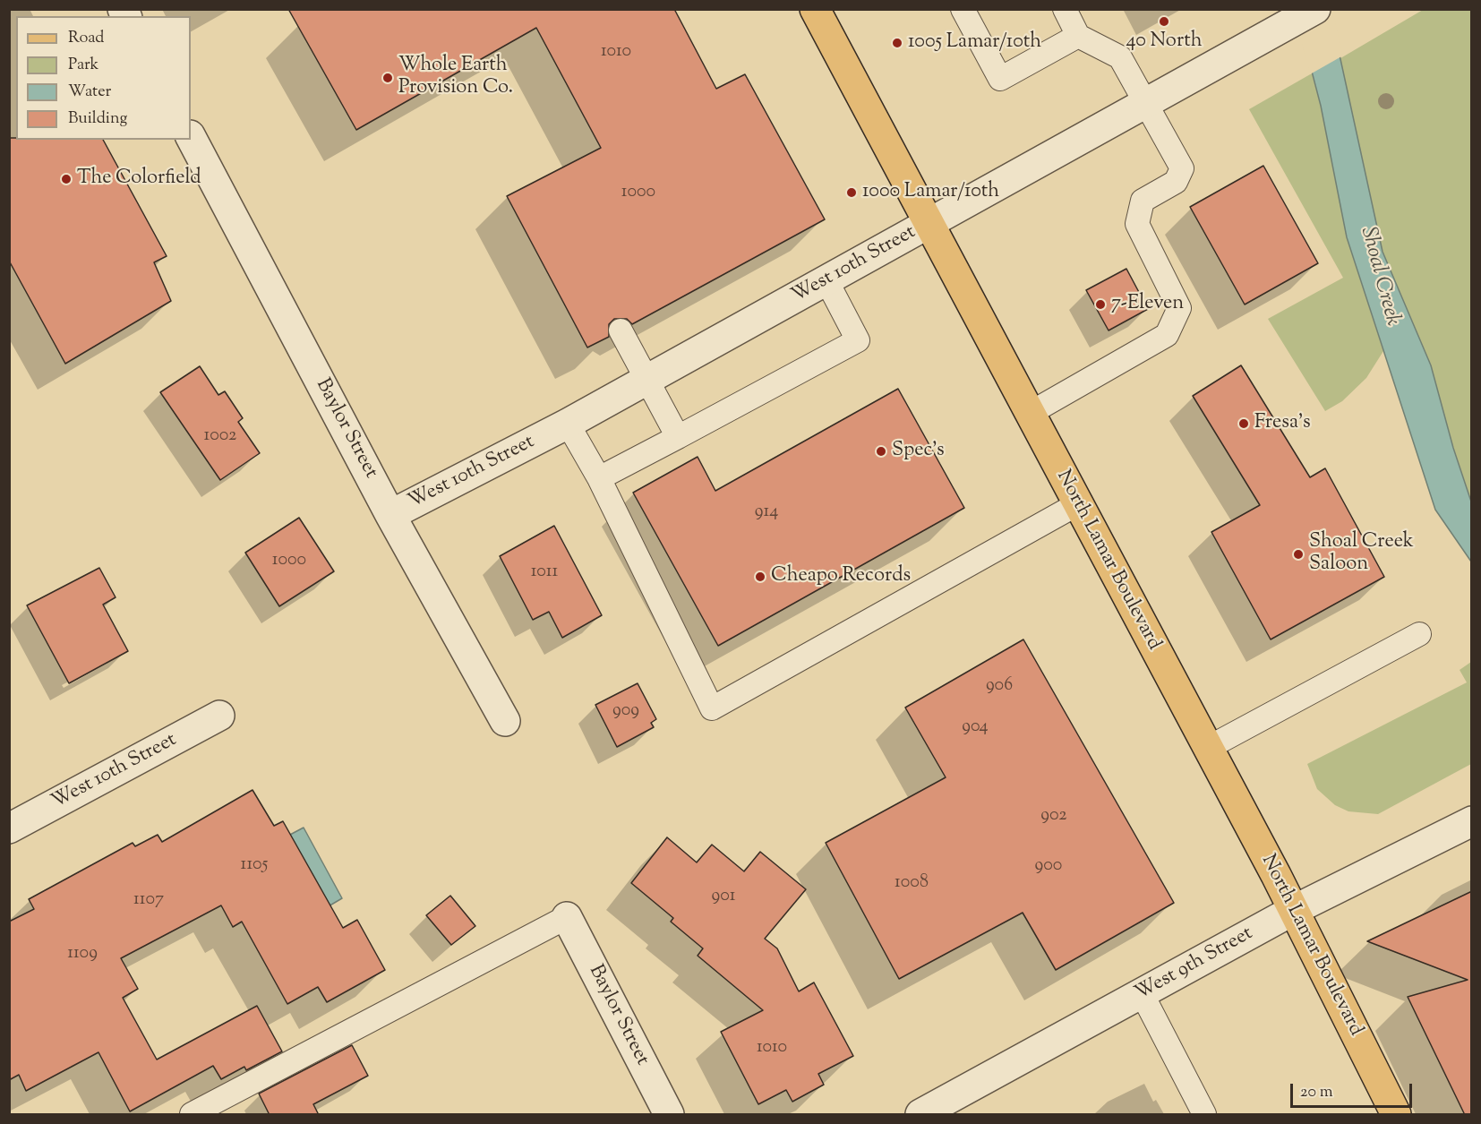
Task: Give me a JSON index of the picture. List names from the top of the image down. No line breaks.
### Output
{"streets":{"main road":["North Lamar Boulevard"],"street":["West 10th Street","Baylor Street","West 9th Street"]},"crossings":[["West 10th Street","Baylor Street"],["West 10th Street","North Lamar Boulevard"],["North Lamar Boulevard","West 9th Street"]],"water":["Shoal Creek"],"places":["40 North","1005 Lamar/10th","Whole Earth Provision Co.","The Colorfield","1000 Lamar/10th","7-Eleven","Fresa's","Spec's","Shoal Creek Saloon","Cheapo Records"],"house_numbers":["1010","1000","1002","914","1000","1011","906","909","904","902","1105","900","1008","901","1107","1109","1010"],"legend":["Road","Park","Water","Building"],"scale_bar":"20 m"}
